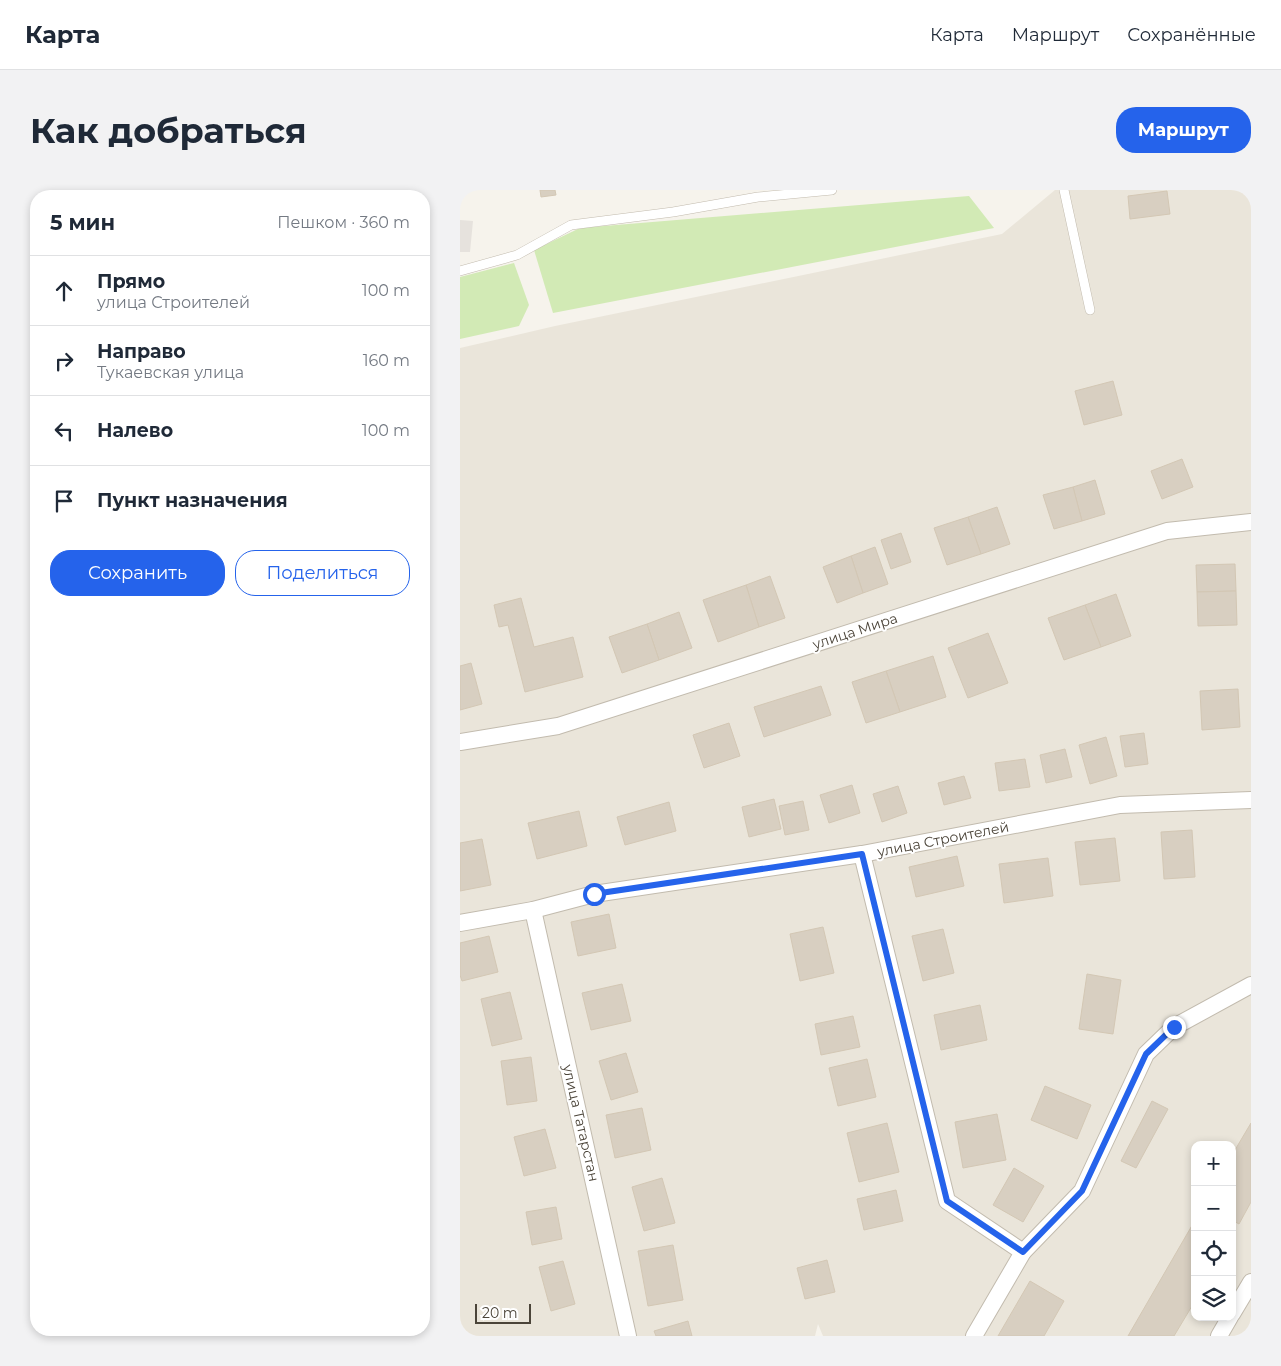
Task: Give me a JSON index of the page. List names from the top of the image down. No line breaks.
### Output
{"streets":{"street":["улица Мира","улица Строителей","улица Татарстан"]},"crossings":[["улица Строителей","улица Татарстан"]],"scale_bar":"20 m","page":{"header":"Карта","nav":["Карта","Маршрут","Сохранённые"],"buttons":["Маршрут",["Сохранить","Поделиться"]],"title":"Как добраться","heading":["5 мин","Пешком · 360 m"],"list":[["Прямо","улица Строителей","100 m"],["Направо","Тукаевская улица","160 m"],["Налево","100 m"],"Пункт назначения"],"map_buttons":["+","−"],"scale":"20 m"}}
